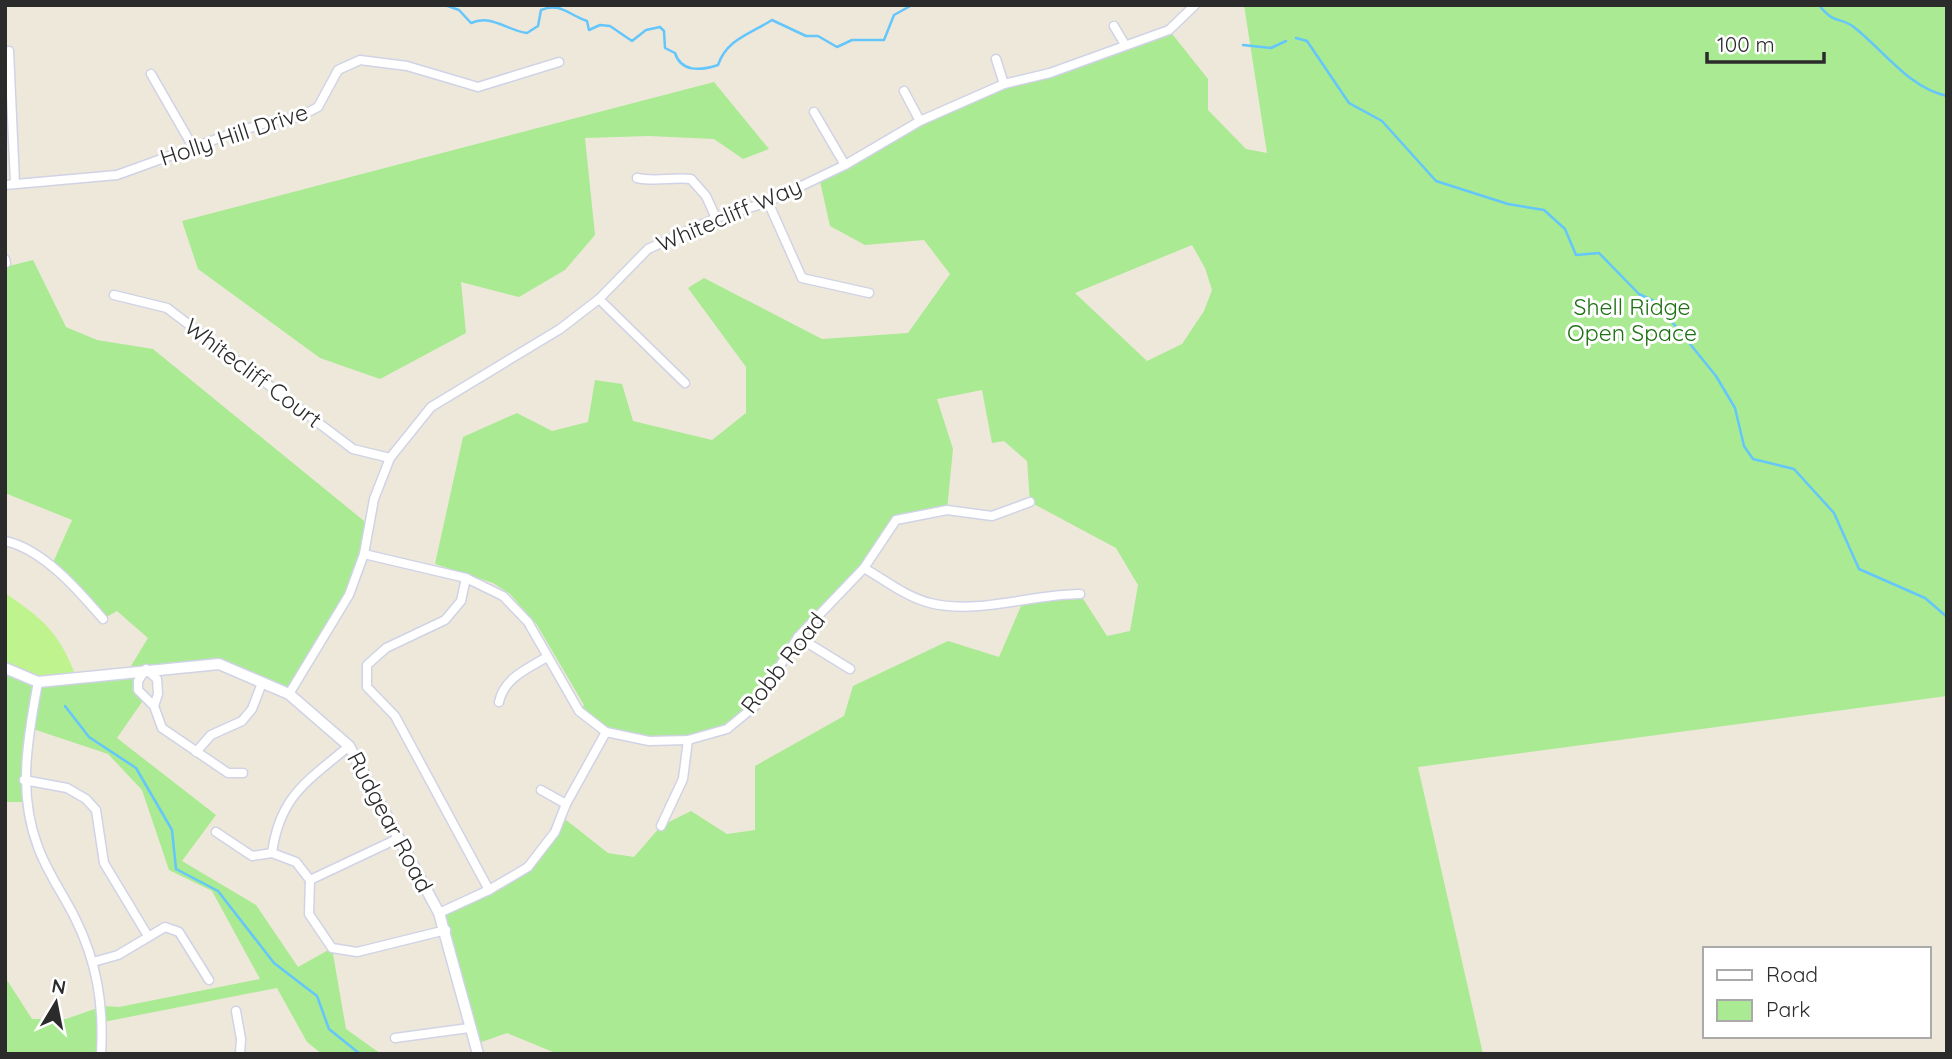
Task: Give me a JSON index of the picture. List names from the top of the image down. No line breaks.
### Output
{"streets":{"street":["Holly Hill Drive","Whitecliff Way","Whitecliff Court","Robb Road","Rudgear Road"]},"crossings":[["Whitecliff Way","Whitecliff Court"],["Whitecliff Way","Robb Road"],["Whitecliff Way","Rudgear Road"]],"parks":["Shell Ridge Open Space"],"legend":["Road","Park"],"scale_bar":"100 m","north":"top"}
